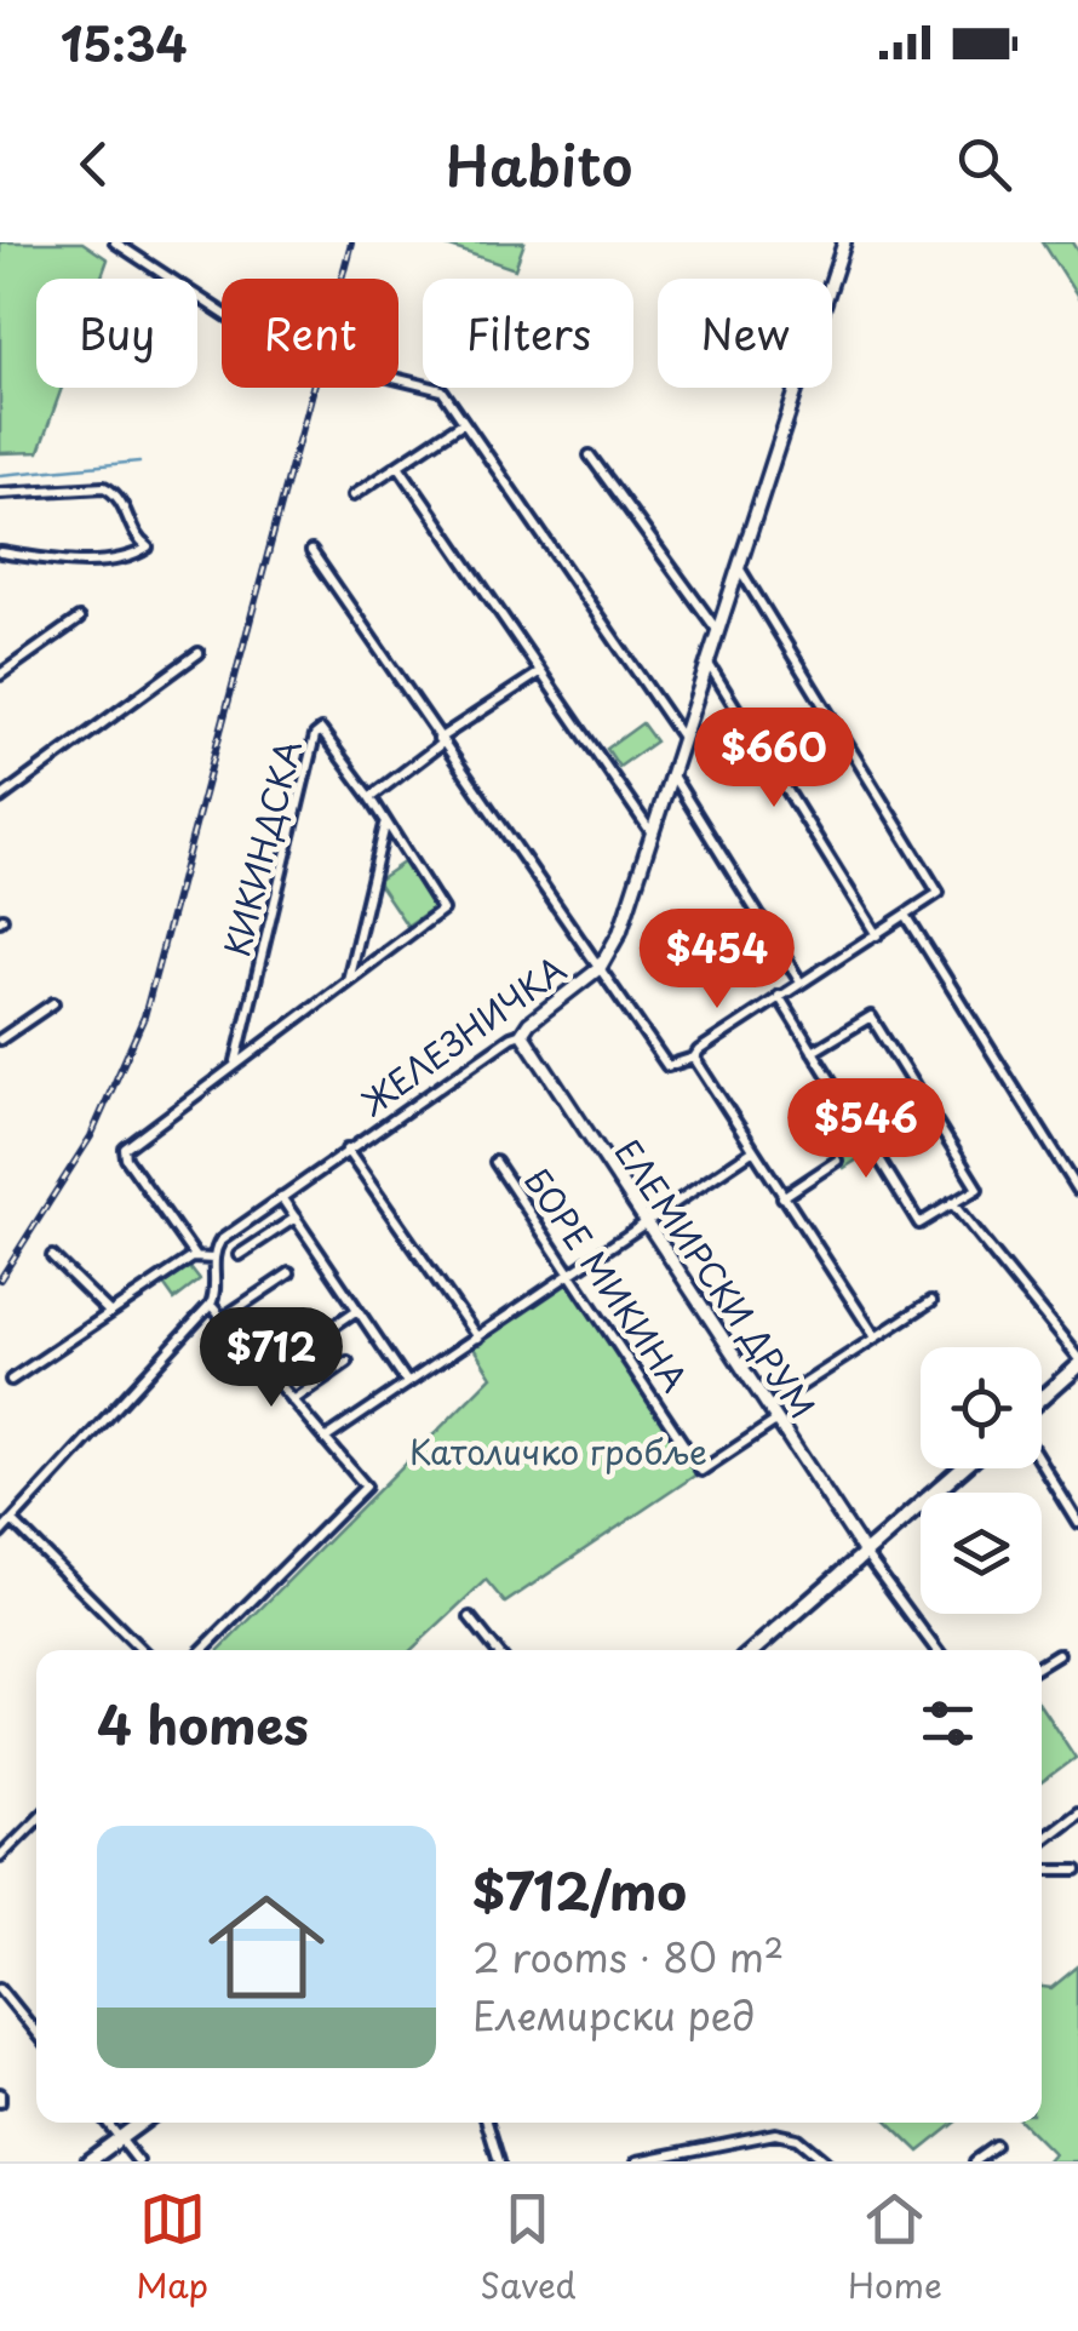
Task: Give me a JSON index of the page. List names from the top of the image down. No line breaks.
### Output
{"streets":{"street":["КИКИНДСКА","ЖЕЛЕЗНИЧКА","ЕЛЕМИРСКИ ДРУМ","БОРЕ МИКИНА"]},"crossings":[["ЖЕЛЕЗНИЧКА","ЕЛЕМИРСКИ ДРУМ"],["ЕЛЕМИРСКИ ДРУМ","БОРЕ МИКИНА"]],"parks":["Католичко гробље"],"page":{"status":"15:34","header":"Habito","chip":["Buy","Rent","Filters","New"],"price":["$660","$454","$546","$712"],"heading":"4 homes","list":[{"name":"$712/mo","note":"2 rooms · 80 m² · Елемирски ред"}],"tabs":["Map","Saved","Home"]}}
